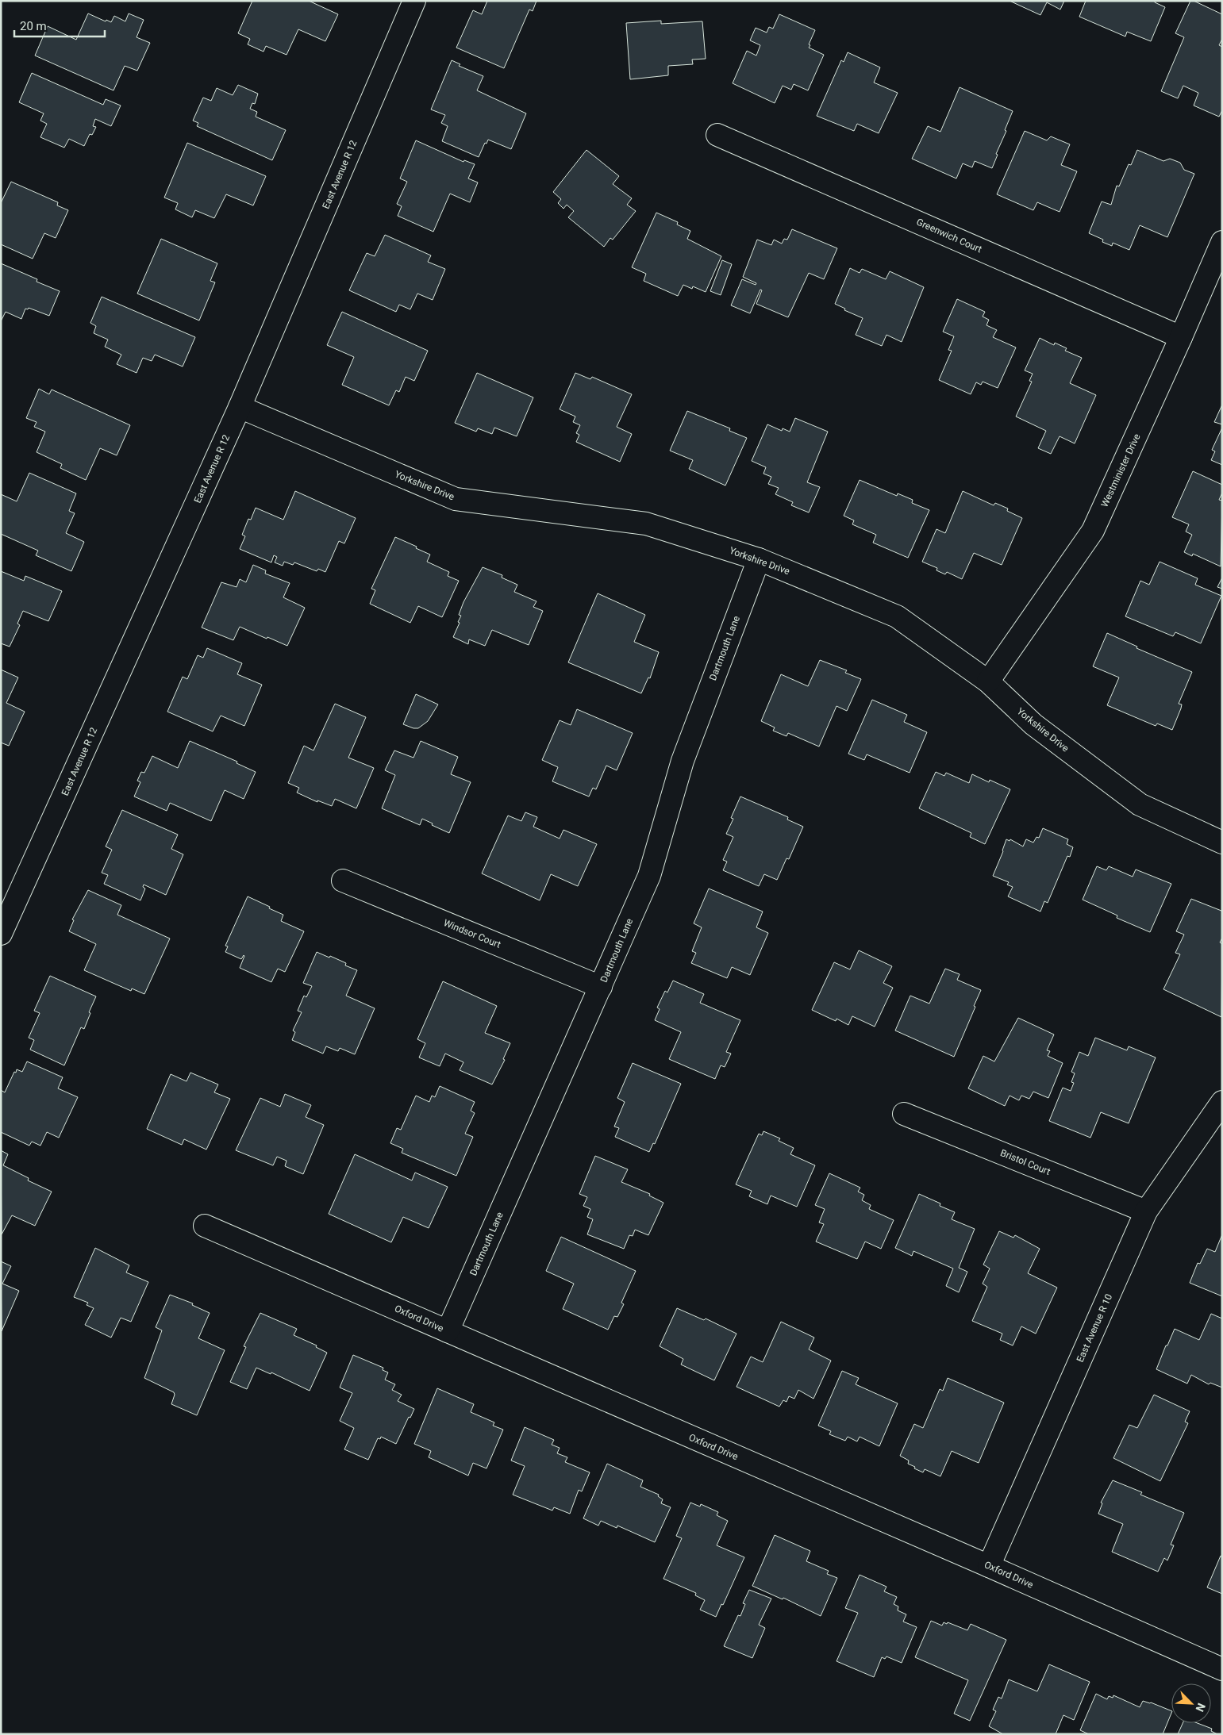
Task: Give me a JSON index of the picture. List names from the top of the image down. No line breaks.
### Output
{"streets":{"street":["East Avenue R 12","Greenwich Court","Westminister Drive","Yorkshire Drive","Dartmouth Lane","Windsor Court","Bristol Court","Oxford Drive","East Avenue R 10"]},"crossings":[["East Avenue R 12","Yorkshire Drive"],["Greenwich Court","Westminister Drive"],["Westminister Drive","Yorkshire Drive"],["Yorkshire Drive","Dartmouth Lane"],["Dartmouth Lane","Windsor Court"],["Dartmouth Lane","Oxford Drive"],["Bristol Court","East Avenue R 10"],["Oxford Drive","East Avenue R 10"]],"scale_bar":"20 m","north":"bottom right"}
